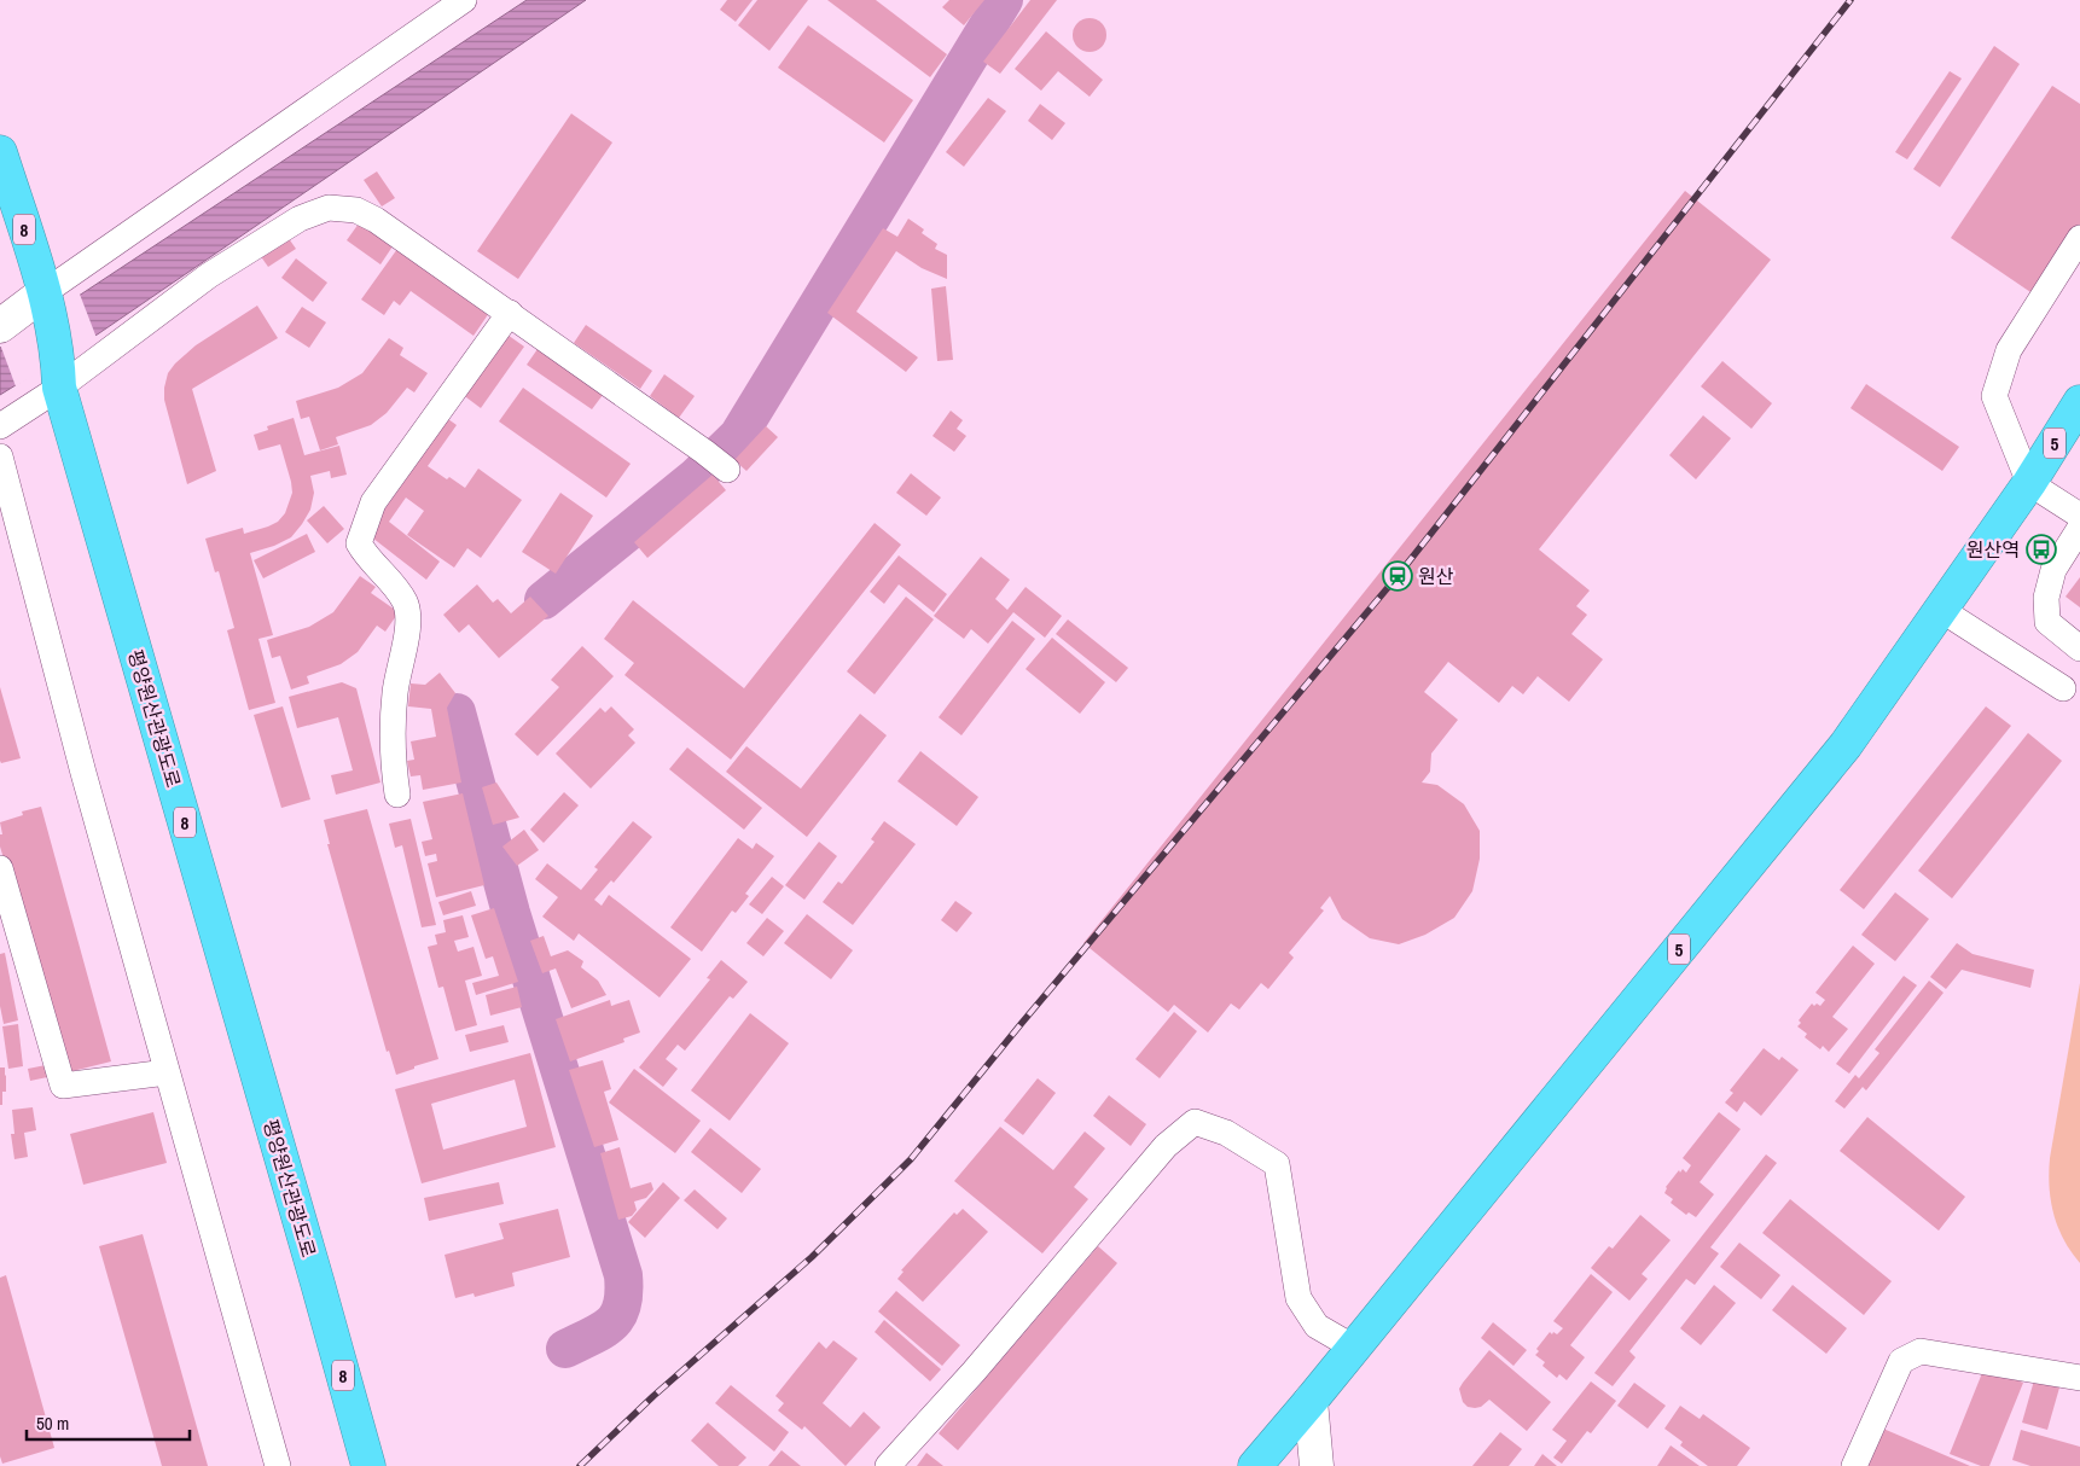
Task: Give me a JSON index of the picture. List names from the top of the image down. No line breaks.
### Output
{"streets":{"highway":["8","5","평양원산관광도로"]},"crossings":[["8","평양원산관광도로"]],"places":{"bus stop":["원산역"],"station":["원산"]},"scale_bar":"50 m"}
